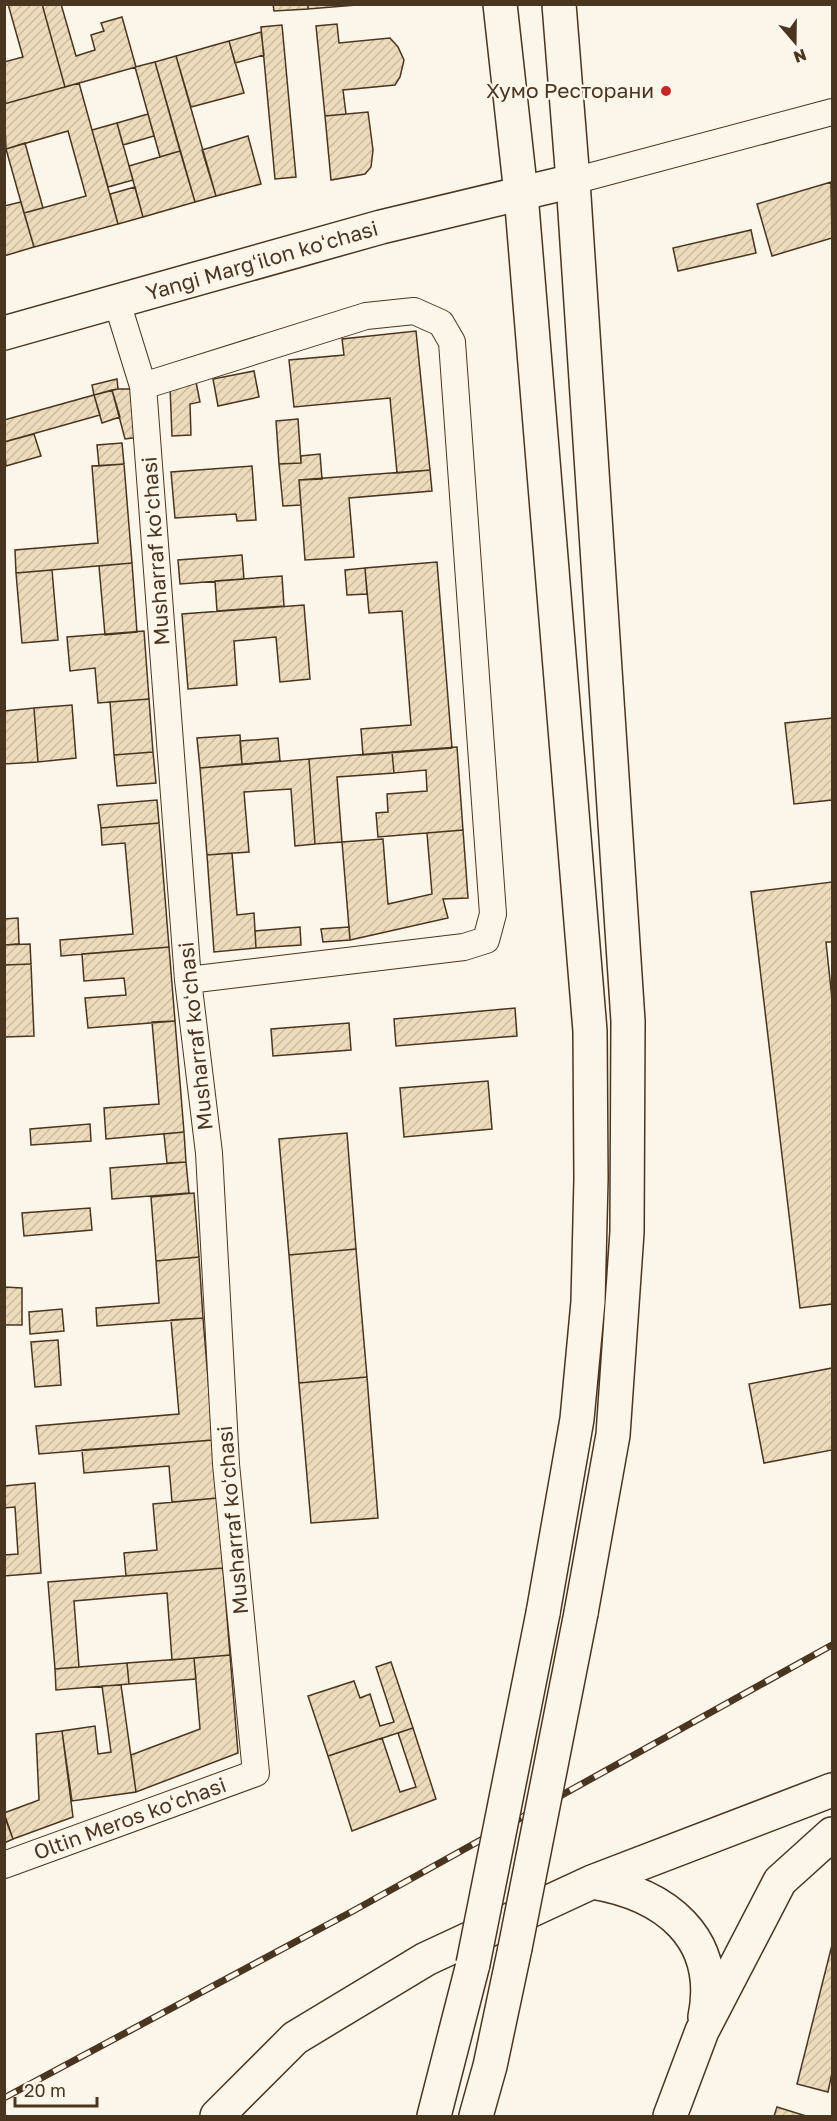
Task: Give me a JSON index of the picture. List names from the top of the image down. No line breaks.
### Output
{"streets":{"main road":["Yangi Margʻilon koʻchasi"],"street":["Musharraf koʻchasi","Oltin Meros koʻchasi"]},"crossings":[["Yangi Margʻilon koʻchasi","Musharraf koʻchasi"],["Musharraf koʻchasi","Oltin Meros koʻchasi"]],"places":["Хумо Ресторани"],"scale_bar":"20 m","north":"bottom"}
